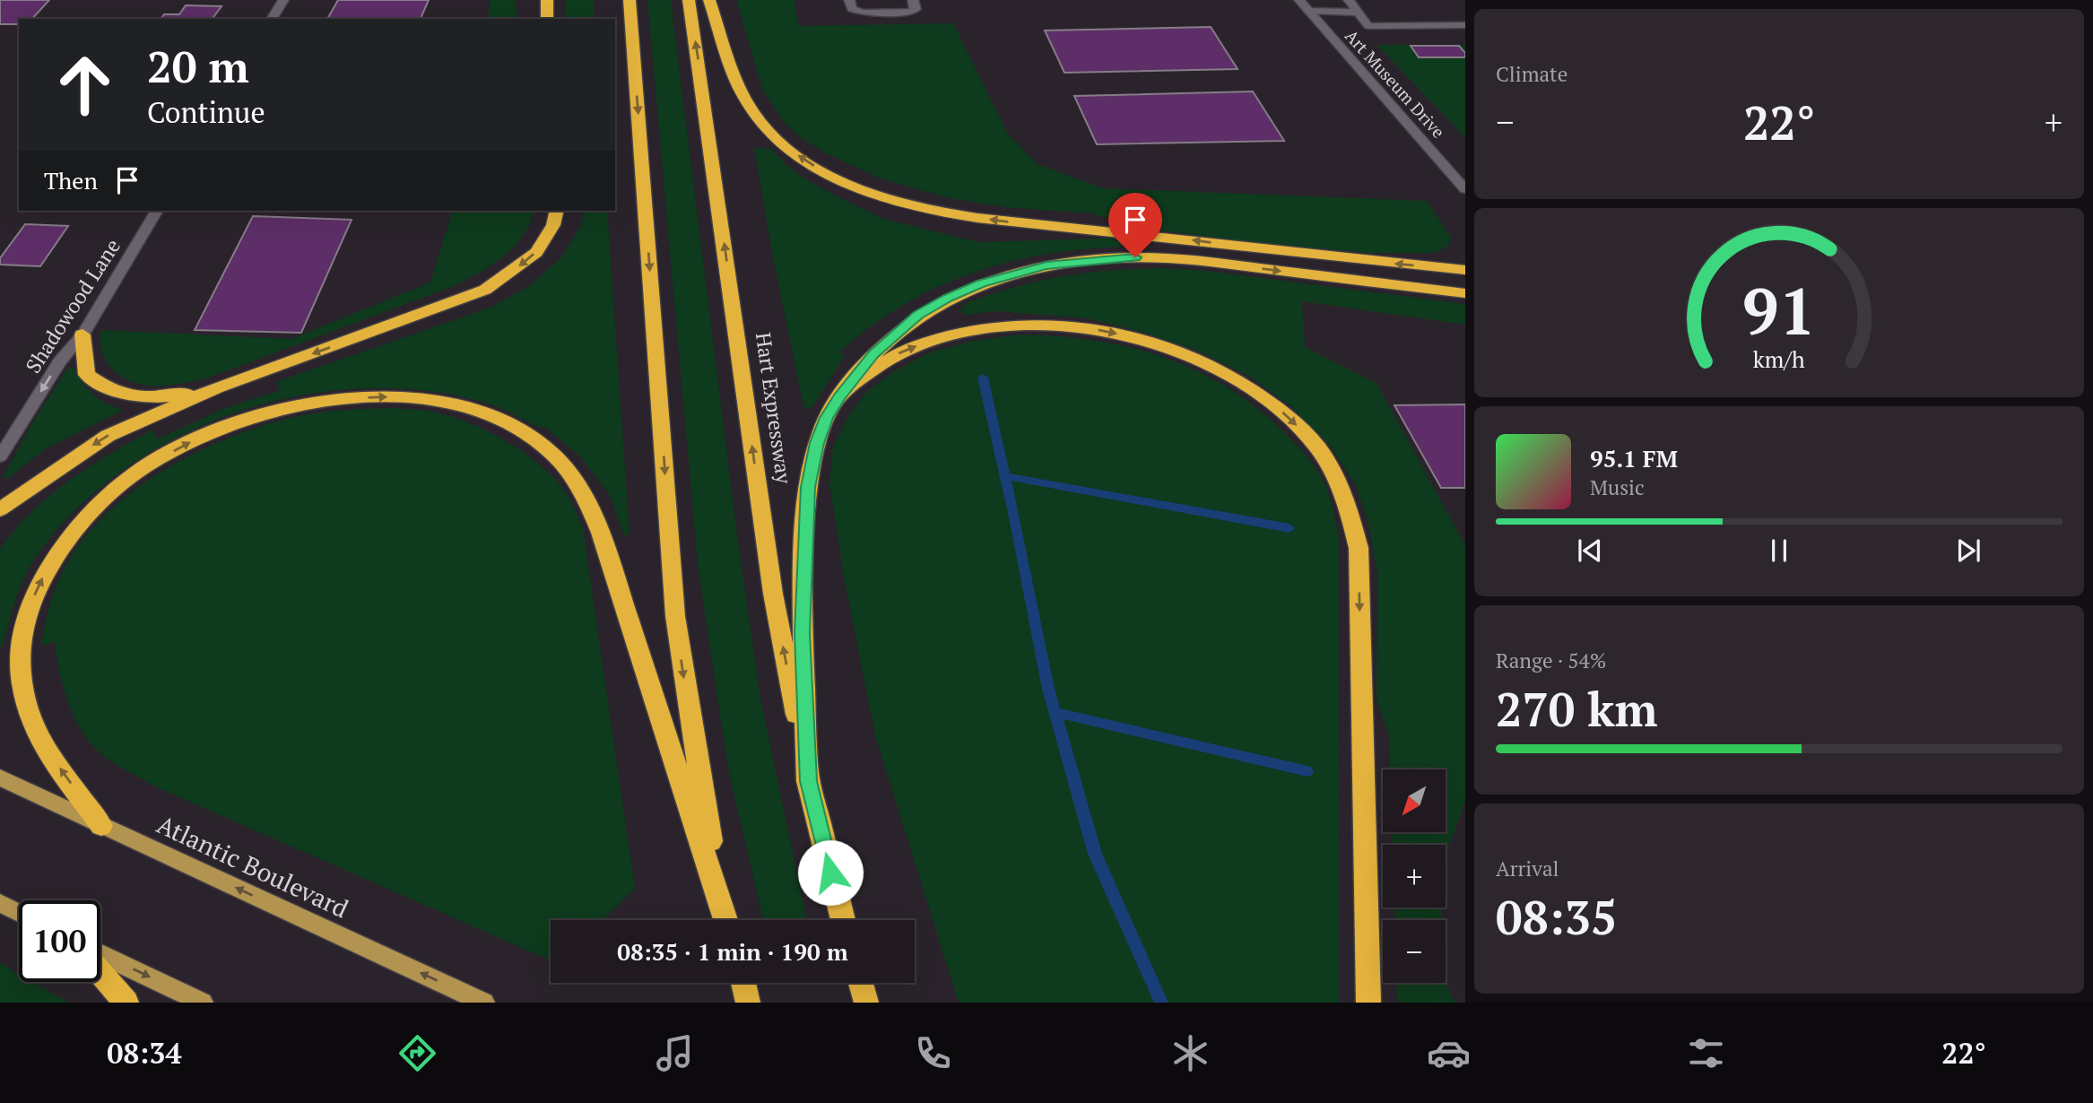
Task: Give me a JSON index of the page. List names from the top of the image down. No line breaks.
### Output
{"streets":{"highway":["Hart Expressway"],"main road":["Atlantic Boulevard"],"street":["Art Museum Drive","Shadowood Lane"]},"one_way":["Shadowood Lane","Atlantic Boulevard"],"north":"bottom left","page":{"tile":["Climate",["Range · 54%","270 km"],["Arrival","08:35"]],"turn":["20 m","Continue"],"heat":["−","22°","+"],"then":"Then","song":["95.1 FM","Music"],"map_buttons":["+","−"],"limit":"100","trip":"08:35 · 1 min · 190 m","tabs":["08:34","22°"],"gauge":["91","km/h"]}}
